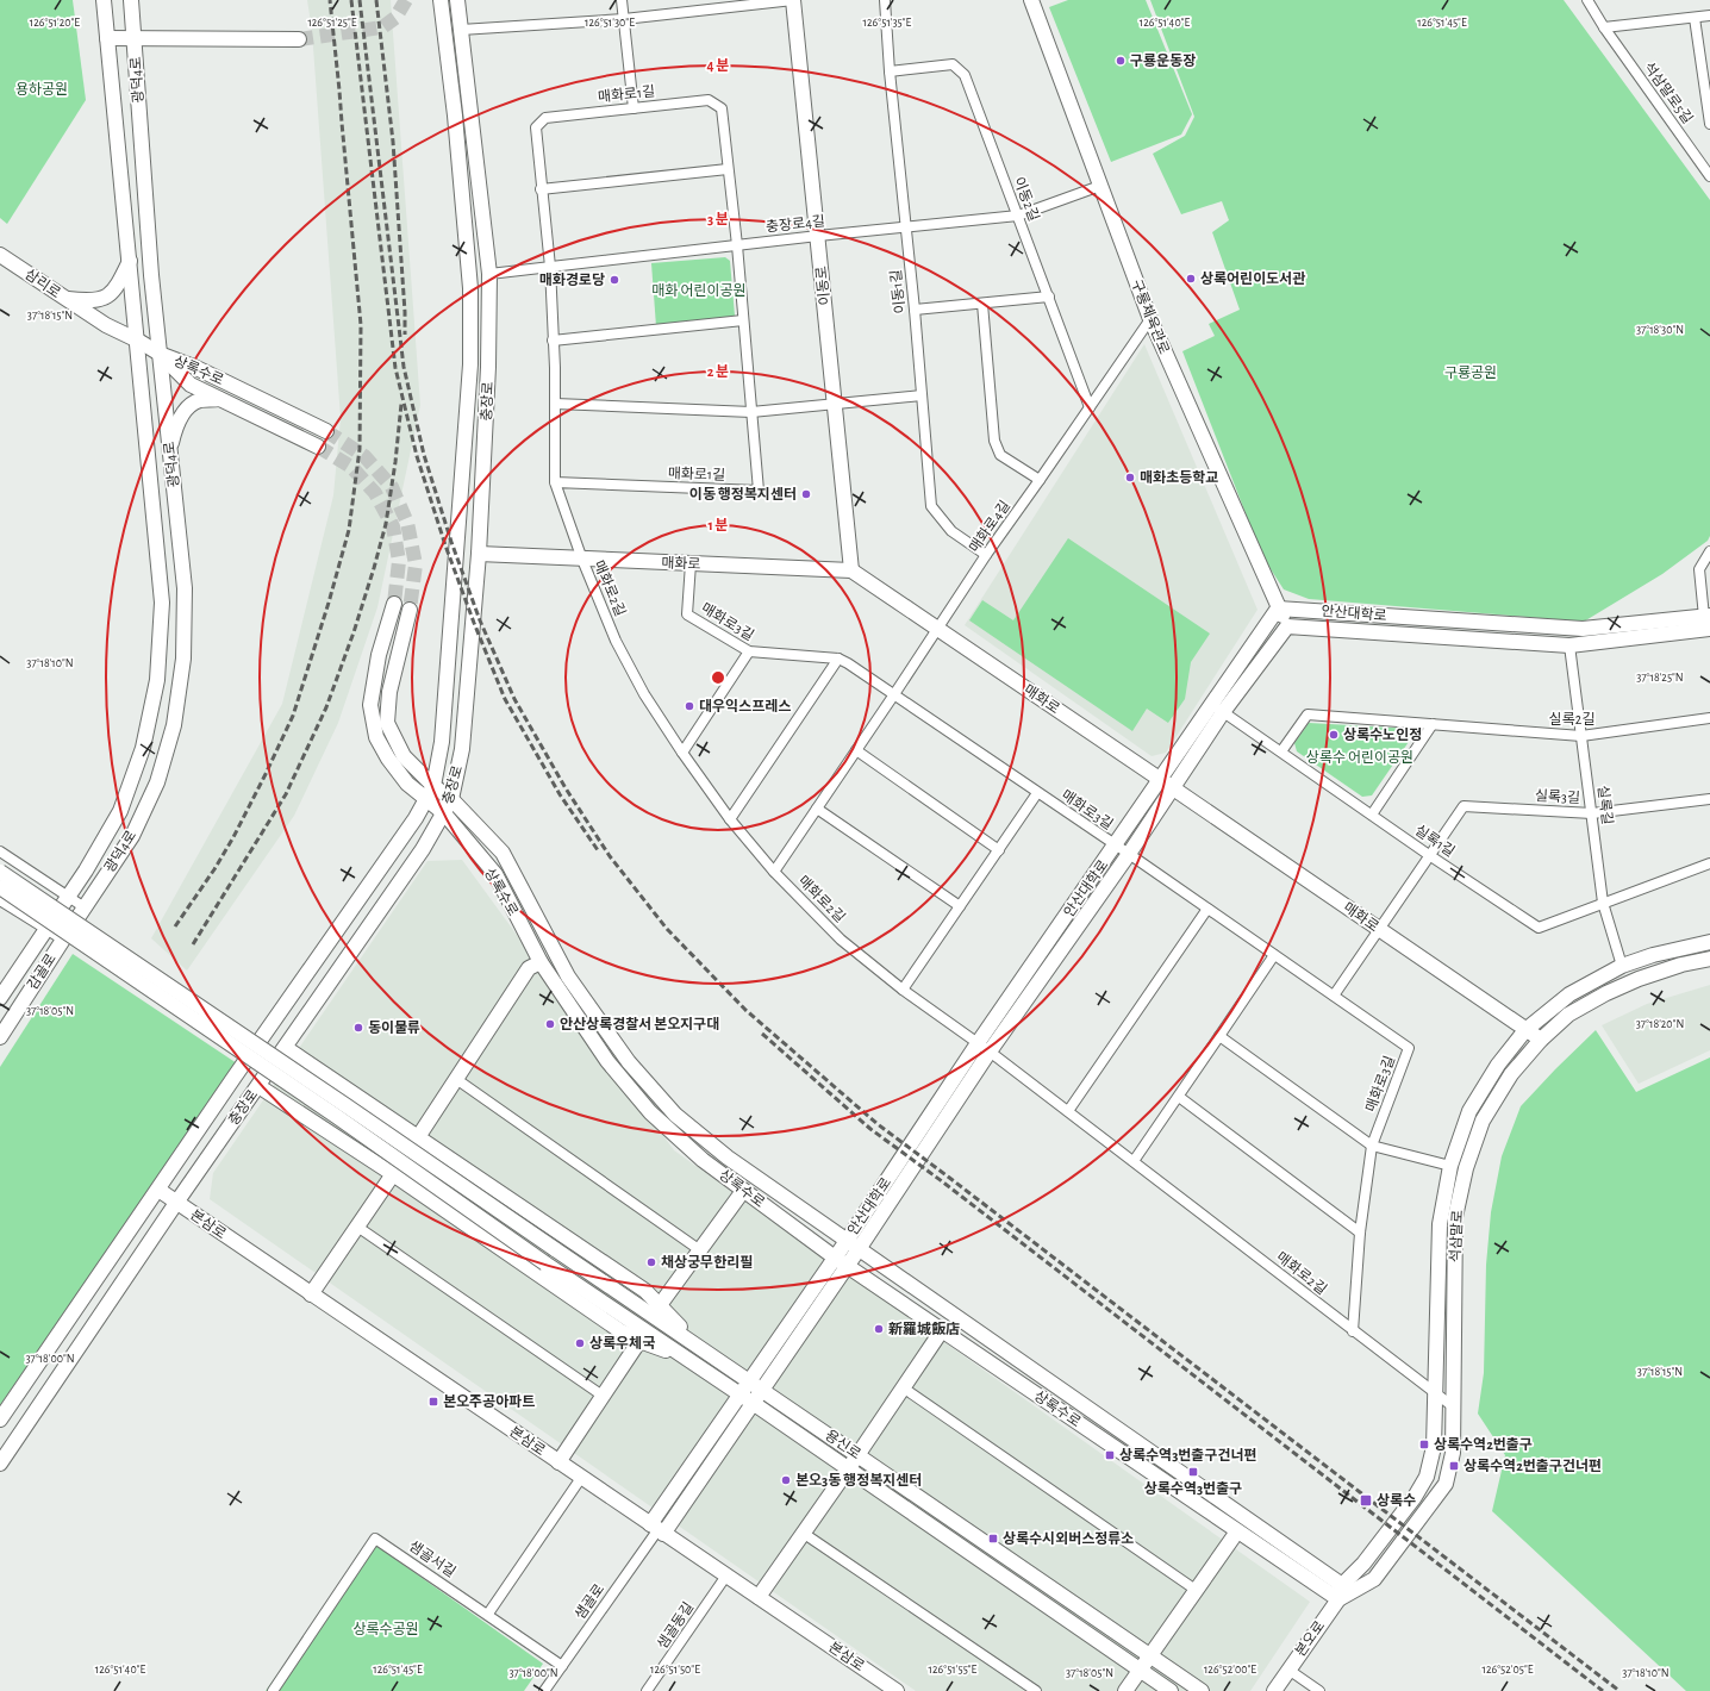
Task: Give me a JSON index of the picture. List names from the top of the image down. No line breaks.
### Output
{"streets":{"street":["광덕4로","석삼말로5길","매화로1길","이동2길","충장로4길","삼리로","이동로","이동1길","구룡체육관로","상록수로","충장로","매화로4길","매화로","매화로2길","안산대학로","매화로3길","실록2길","실록3길","실록길","실록1길","감골로","본삼로","석삼말로","용신로","샘골서길","샘골로","샘골동길","본오로"]},"crossings":[["광덕4로","삼리로"],["광덕4로","상록수로"],["광덕4로","감골로"],["매화로1길","충장로4길"],["매화로1길","매화로"],["매화로1길","매화로2길"],["이동2길","충장로4길"],["이동2길","이동1길"],["이동2길","매화로4길"],["충장로4길","이동로"],["충장로4길","이동1길"],["충장로4길","구룡체육관로"],["충장로4길","충장로"],["삼리로","상록수로"],["이동로","매화로"],["이동1길","매화로4길"],["구룡체육관로","매화로4길"],["구룡체육관로","안산대학로"],["상록수로","충장로"],["상록수로","안산대학로"],["상록수로","석삼말로"],["상록수로","본오로"],["충장로","매화로"],["충장로","본삼로"],["매화로4길","매화로"],["매화로4길","매화로2길"],["매화로4길","매화로3길"],["매화로","매화로2길"],["매화로","안산대학로"],["매화로","매화로3길"],["매화로","석삼말로"],["매화로2길","안산대학로"],["매화로2길","매화로3길"],["매화로2길","석삼말로"],["안산대학로","매화로3길"],["안산대학로","실록길"],["안산대학로","실록1길"],["안산대학로","본삼로"],["안산대학로","용신로"],["안산대학로","샘골로"],["실록2길","실록길"],["실록2길","실록1길"],["실록3길","실록길"],["실록3길","실록1길"],["실록길","실록1길"],["실록길","석삼말로"],["본삼로","샘골로"],["본삼로","샘골동길"],["석삼말로","본오로"]],"parks":["용하공원","매화 어린이공원","구룡공원","상록수 어린이공원","상록수공원"],"places":{"other":["구룡운동장","상록어린이도서관","매화경로당","매화초등학교","이동 행정복지센터","대우익스프레스","상록수노인정","안산상록경찰서 본오지구대","동이물류","채상궁무한리필","新羅城飯店","상록우체국","본오3동 행정복지센터"],"transit":["본오주공아파트","상록수역2번출구","상록수역3번출구건너편","상록수역2번출구건너편","상록수역3번출구","상록수","상록수시외버스정류소"]},"coordinates":["126°51'20\"E","126°51'25\"E","126°51'30\"E","126°51'35\"E","126°51'40\"E","126°51'45\"E","37°18'15\"N","37°18'30\"N","37°18'10\"N","37°18'25\"N","37°18'05\"N","37°18'20\"N","37°18'00\"N","126°51'50\"E","126°51'55\"E","126°52'00\"E","126°52'05\"E"],"rings":["4 분","3 분","2 분","1 분"]}
